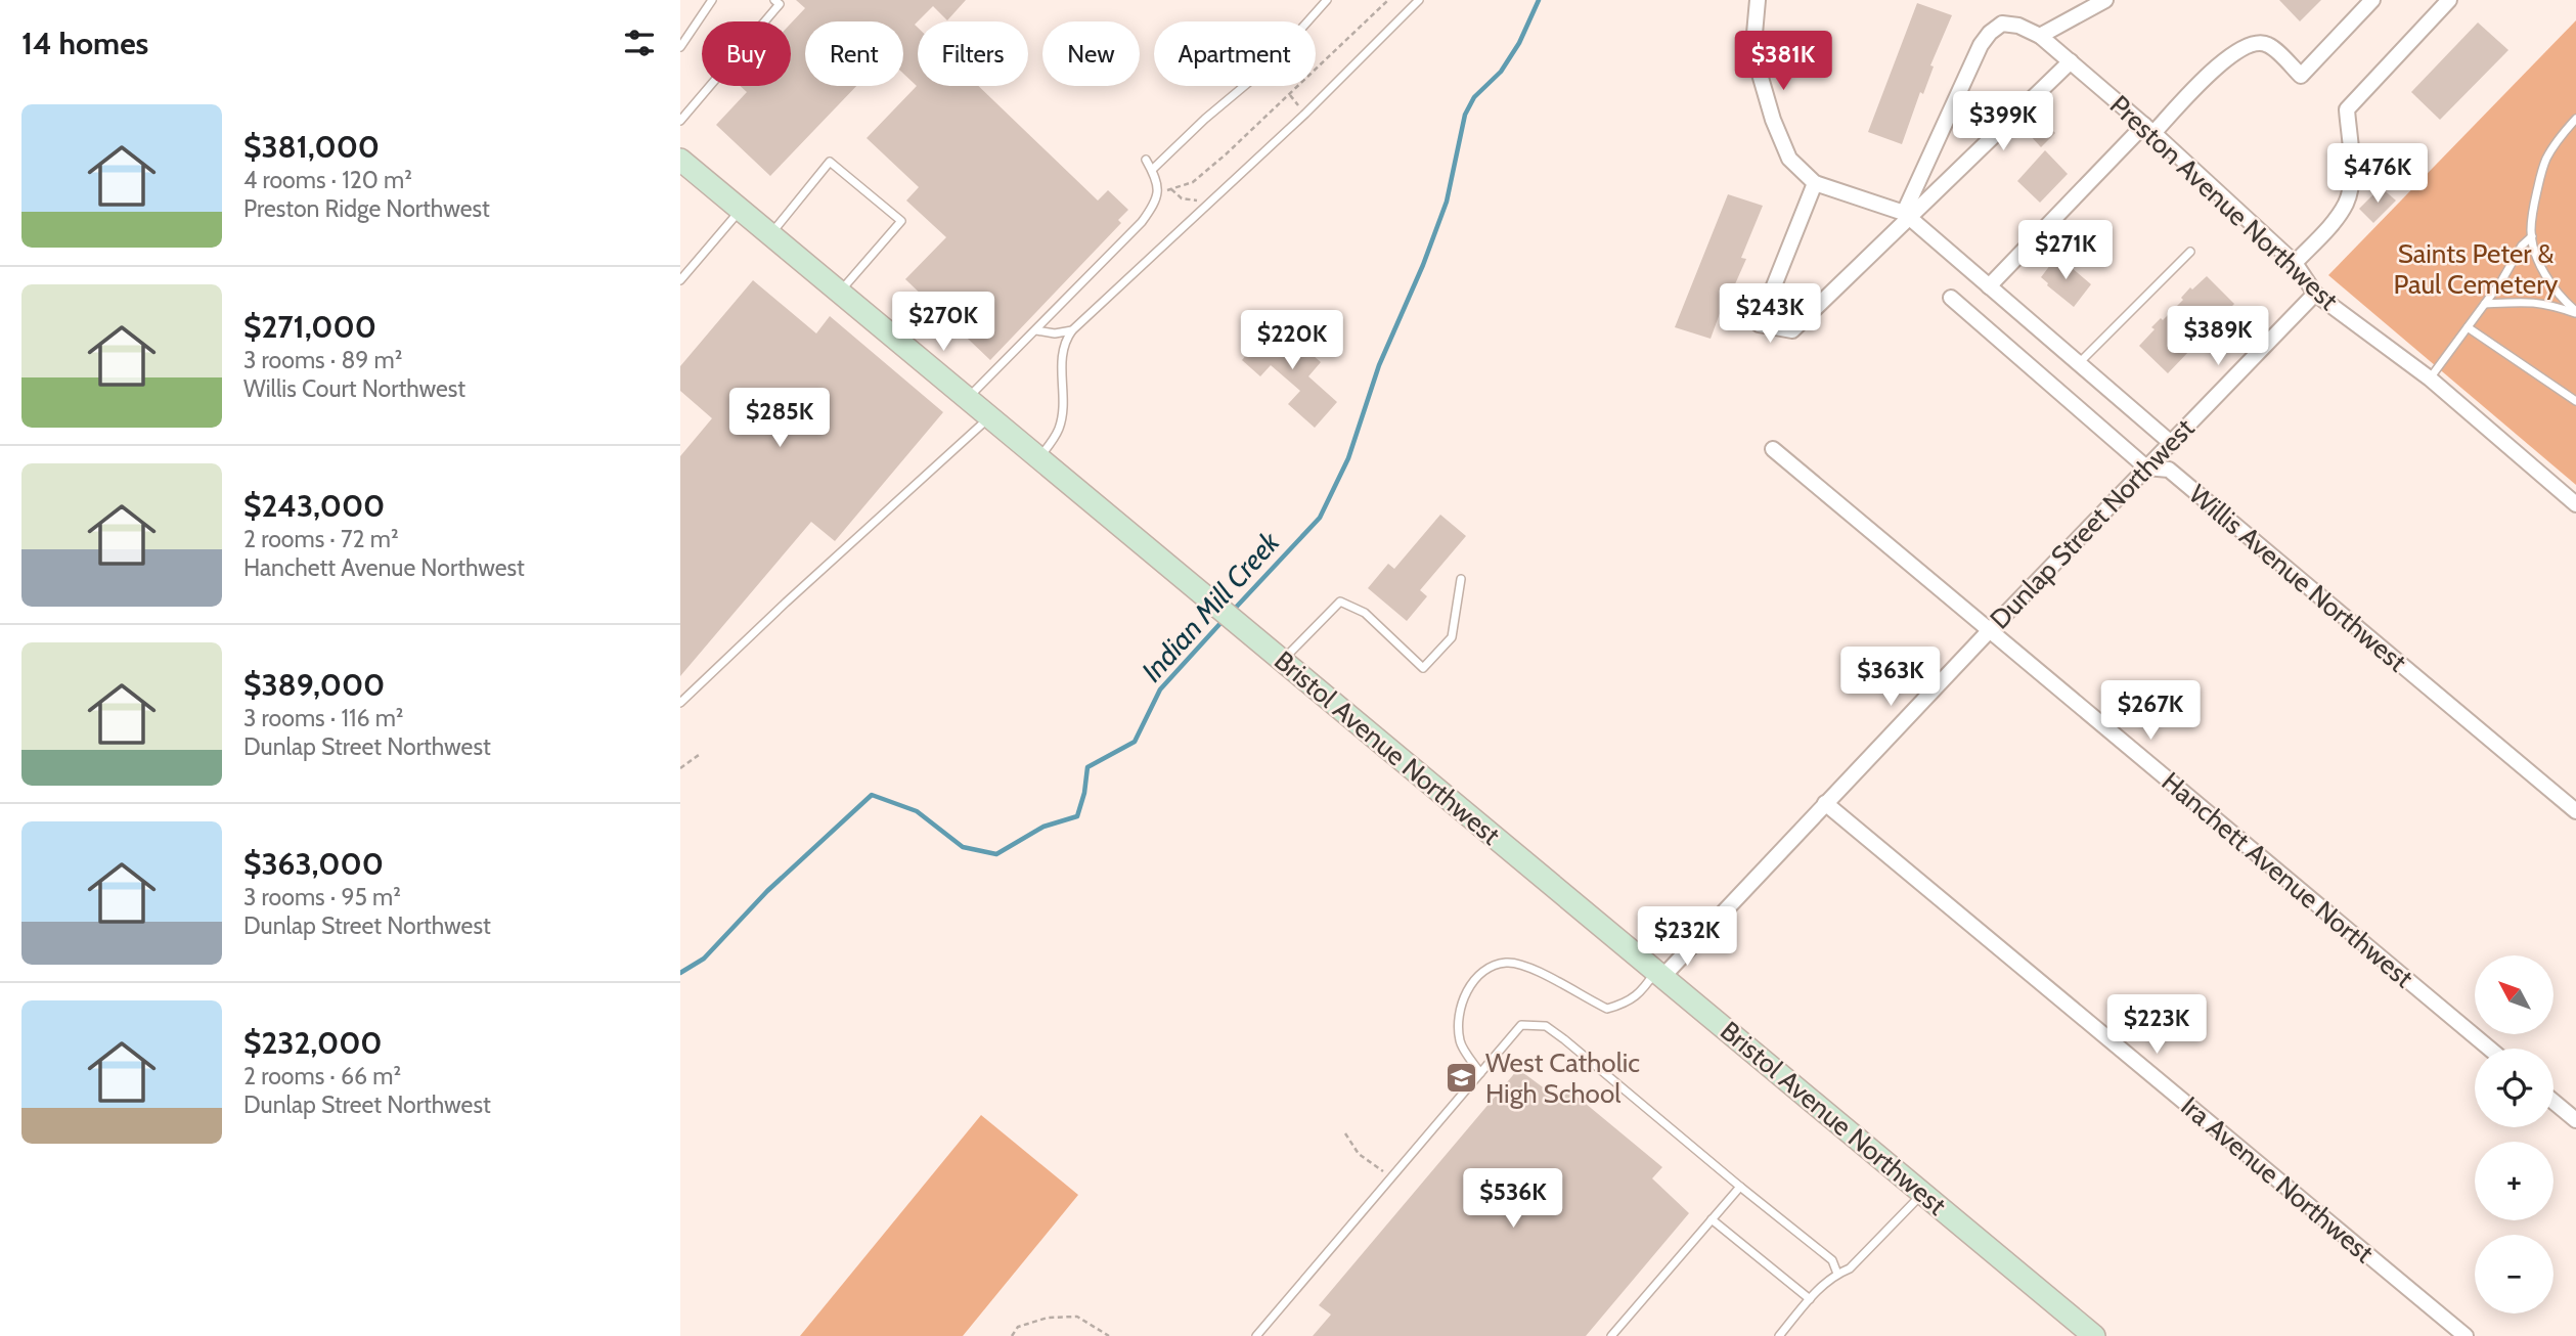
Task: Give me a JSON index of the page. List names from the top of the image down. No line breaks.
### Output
{"streets":{"street":["Preston Avenue Northwest","Dunlap Street Northwest","Willis Avenue Northwest","Bristol Avenue Northwest","Hanchett Avenue Northwest","Ira Avenue Northwest"]},"crossings":[["Preston Avenue Northwest","Dunlap Street Northwest"],["Dunlap Street Northwest","Willis Avenue Northwest"],["Dunlap Street Northwest","Bristol Avenue Northwest"],["Dunlap Street Northwest","Hanchett Avenue Northwest"],["Dunlap Street Northwest","Ira Avenue Northwest"]],"water":["Indian Mill Creek"],"parks":["Saints Peter & Paul Cemetery"],"places":{"school or university":["West Catholic High School"]},"north":"top left","page":{"heading":"14 homes","chip":["Buy","Rent","Filters","New","Apartment"],"price":["$381K","$399K","$476K","$271K","$243K","$270K","$389K","$220K","$285K","$363K","$267K","$232K","$223K","$536K"],"list":[{"name":"$381,000","note":"4 rooms · 120 m² · Preston Ridge Northwest"},{"name":"$271,000","note":"3 rooms · 89 m² · Willis Court Northwest"},{"name":"$243,000","note":"2 rooms · 72 m² · Hanchett Avenue Northwest"},{"name":"$389,000","note":"3 rooms · 116 m² · Dunlap Street Northwest"},{"name":"$363,000","note":"3 rooms · 95 m² · Dunlap Street Northwest"},{"name":"$232,000","note":"2 rooms · 66 m² · Dunlap Street Northwest"}],"map_buttons":["+","−"]}}
